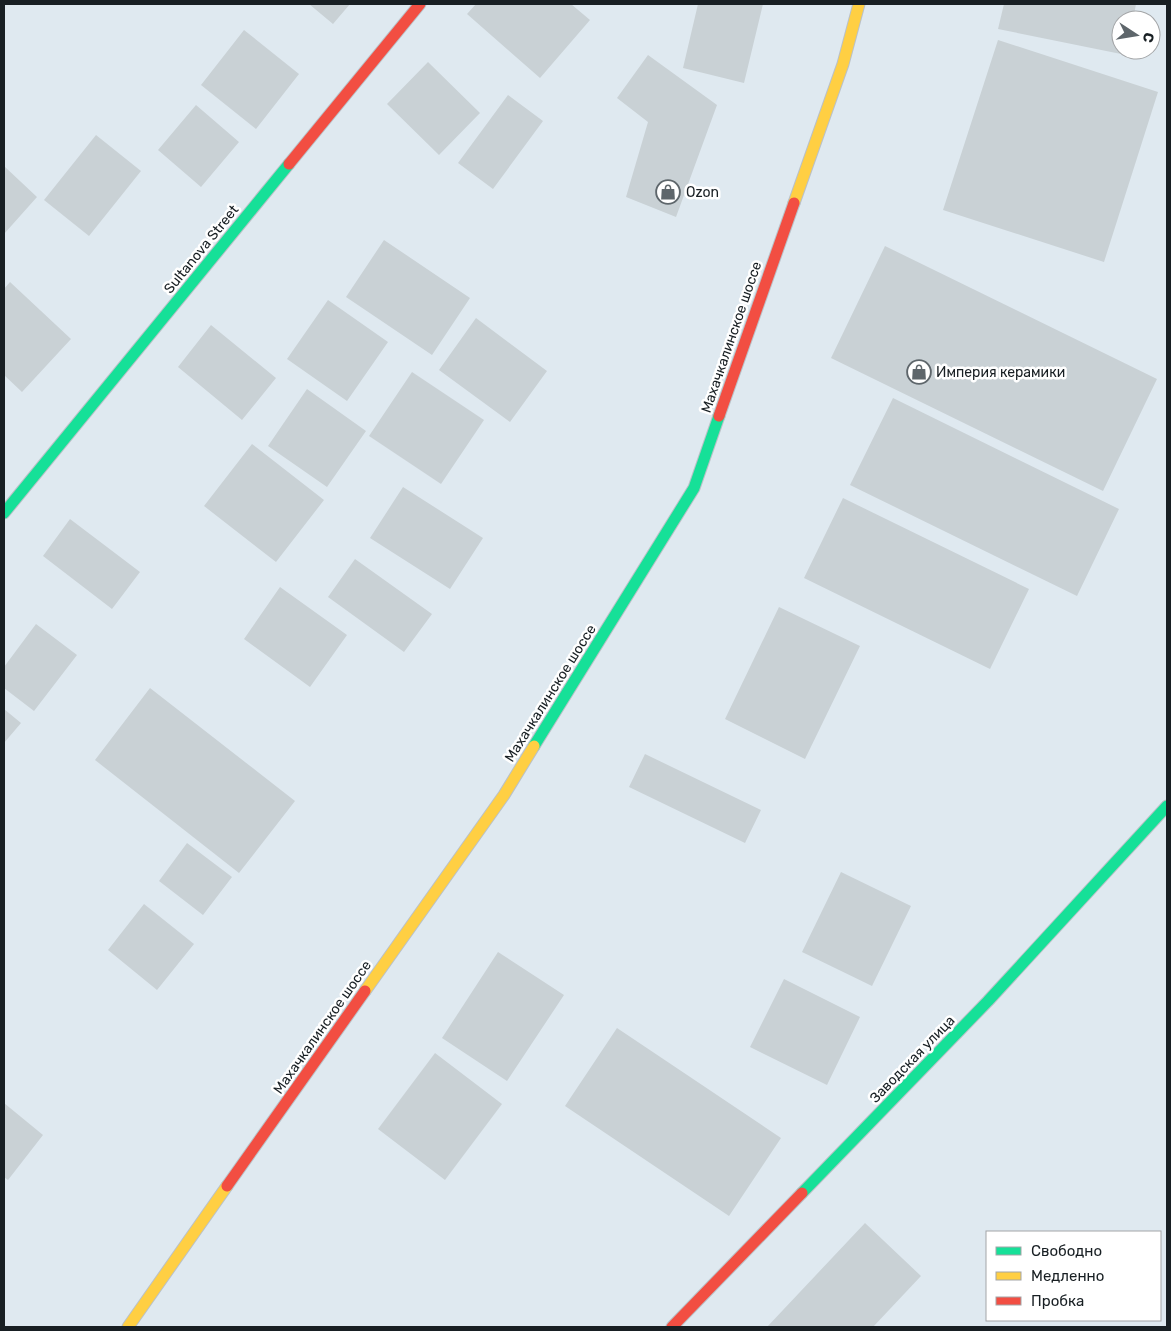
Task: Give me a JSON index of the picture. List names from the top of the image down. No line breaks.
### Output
{"streets":{"main road":["Sultanova Street","Махачкалинское шоссе","Заводская улица"]},"places":{"shop":["Ozon","Империя керамики"]},"legend":["Свободно","Медленно","Пробка"],"north":"right"}
